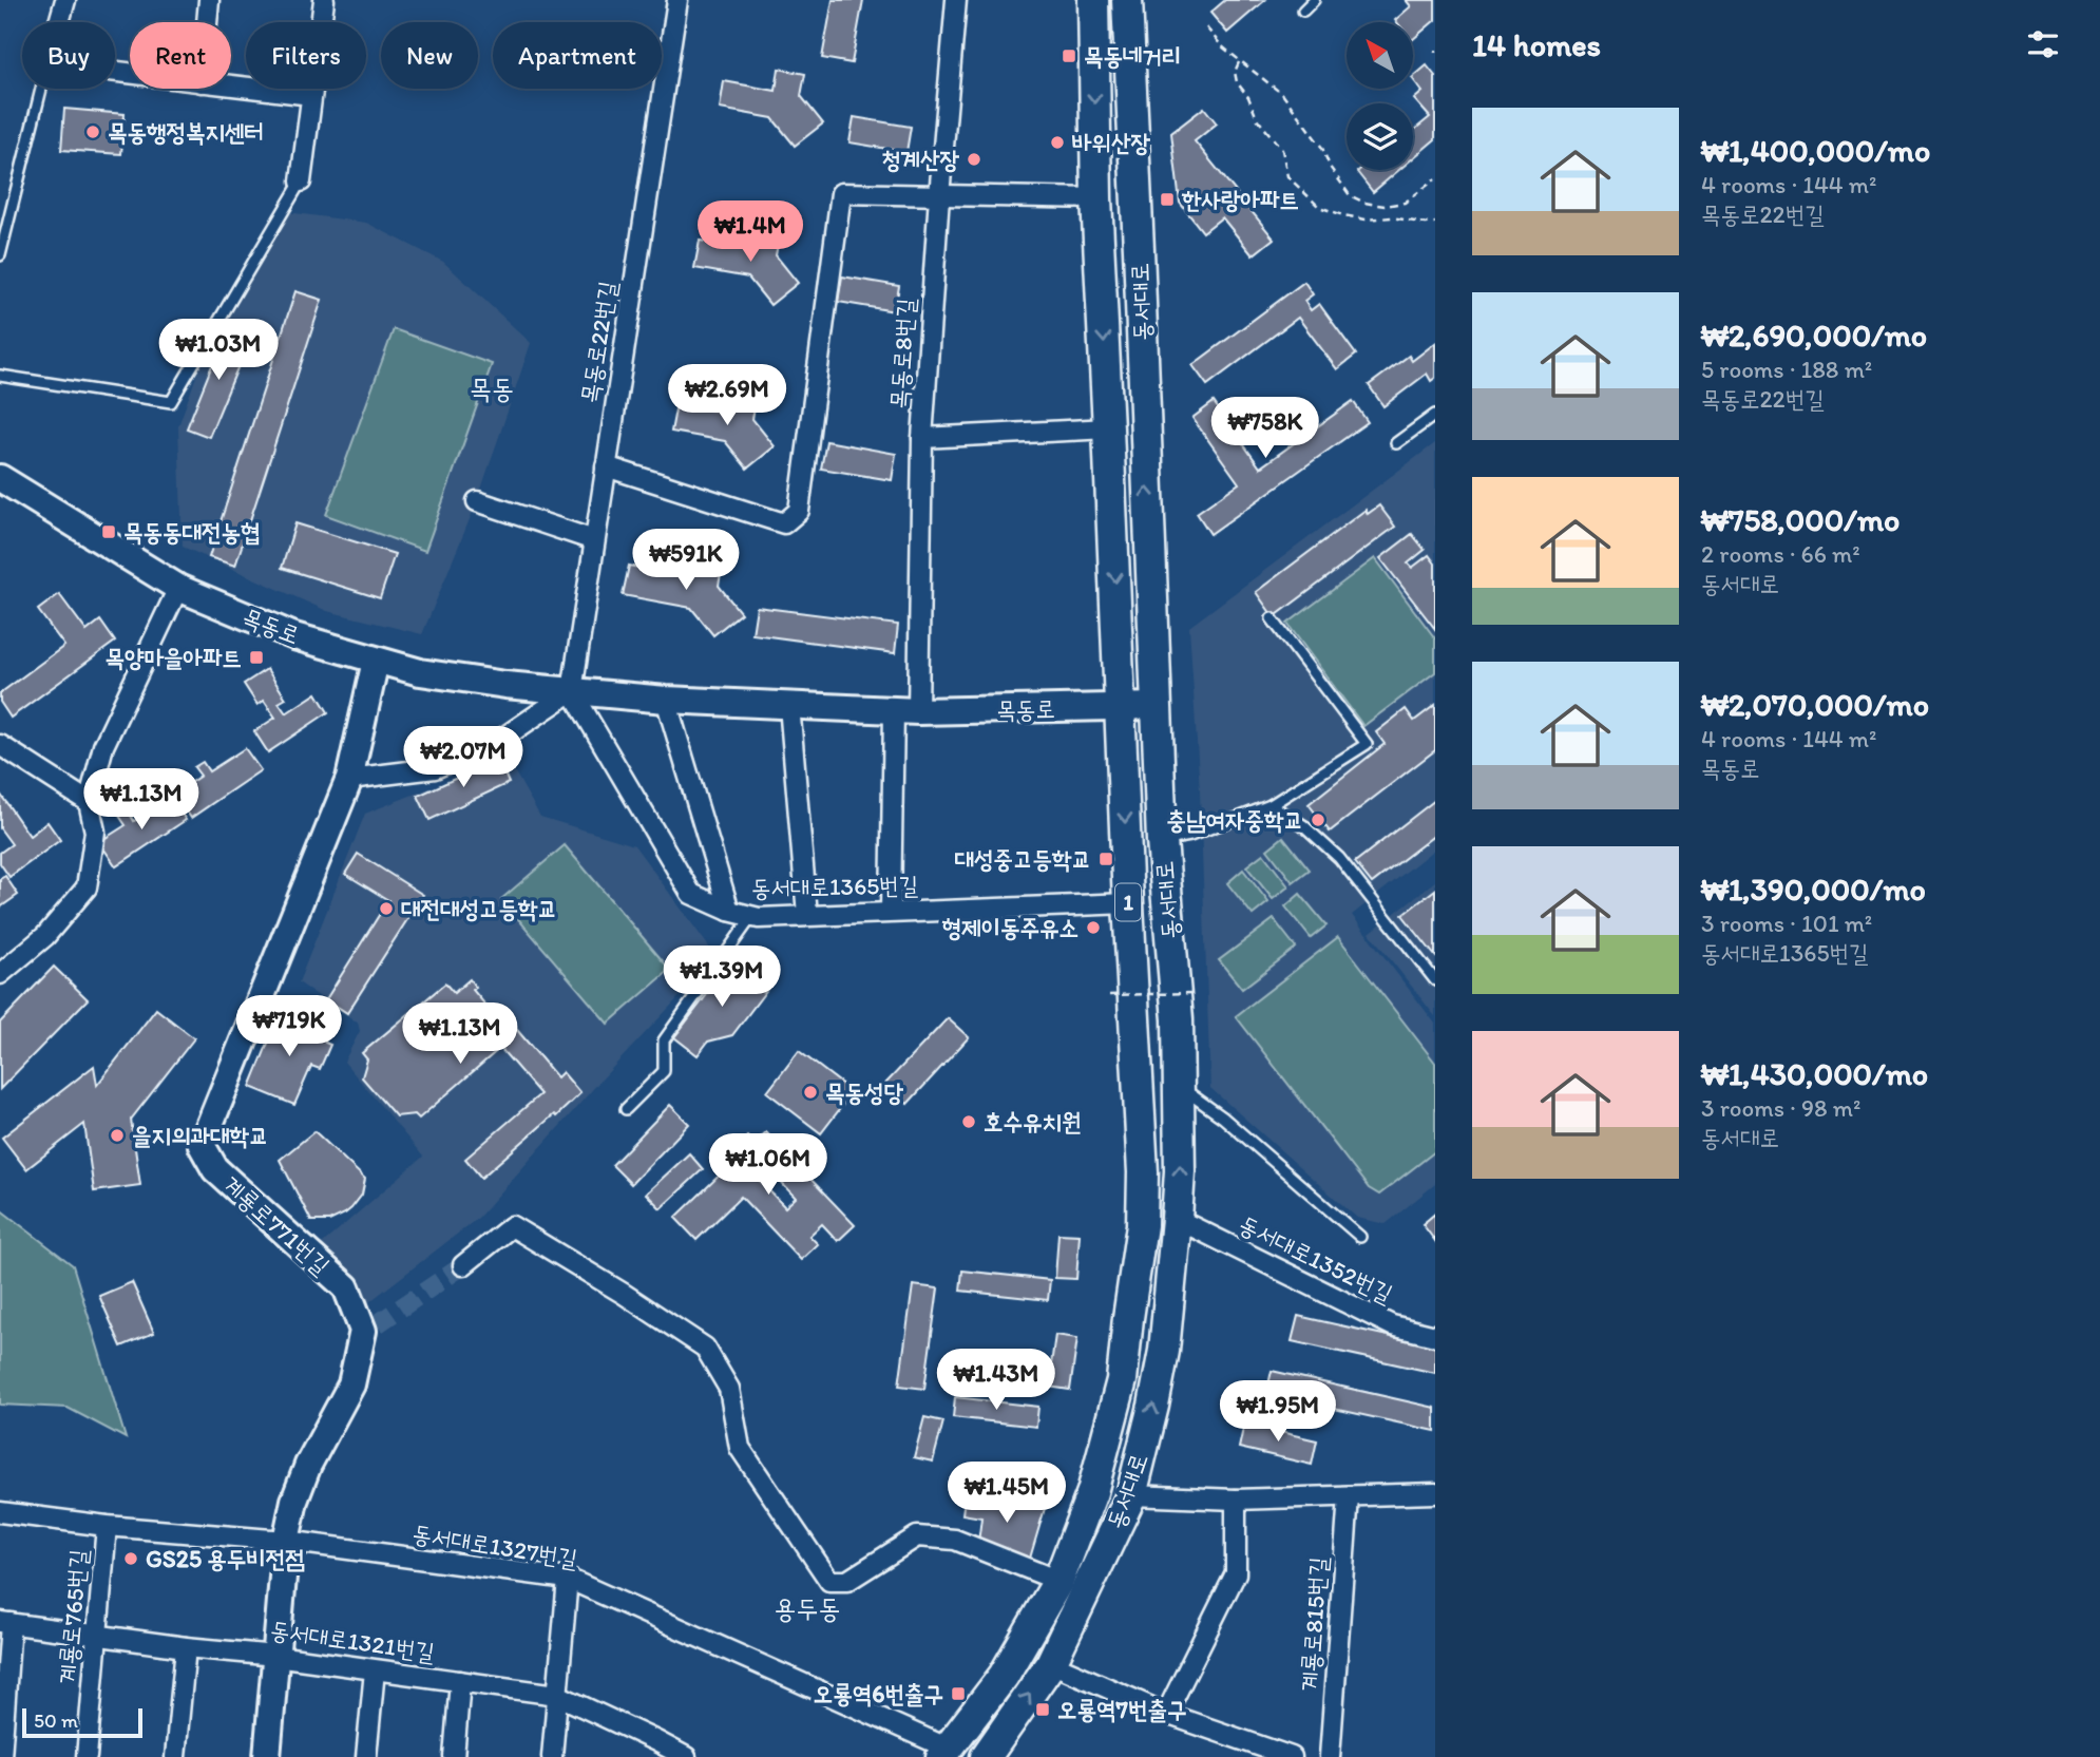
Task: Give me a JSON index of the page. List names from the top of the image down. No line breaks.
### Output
{"streets":{"main road":["동서대로","1"],"street":["목동로22번길","목동로8번길","목동로","동서대로1365번길","계룡로771번길","동서대로1352번길","동서대로1327번길","계룡로765번길","계룡로815번길","동서대로1321번길"]},"crossings":[["동서대로","목동로"],["동서대로","동서대로1365번길"],["동서대로","동서대로1352번길"],["동서대로","동서대로1327번길"],["목동로22번길","목동로"],["목동로22번길","동서대로1365번길"],["목동로8번길","목동로"],["목동로","동서대로1365번길"],["목동로","계룡로771번길"],["계룡로771번길","동서대로1327번길"],["계룡로771번길","동서대로1321번길"],["동서대로1327번길","계룡로765번길"],["계룡로765번길","동서대로1321번길"]],"districts":["목동","용두동"],"places":{"transit":["목동네거리","한사랑아파트","목동동대전농협","목양마을아파트","대성중고등학교","오룡역6번출구","오룡역7번출구"],"other":["목동행정복지센터","바위산장","청계산장","충남여자중학교","대전대성고등학교","형제이동주유소","목동성당","호수유치원","을지의과대학교","GS25 용두비전점"]},"scale_bar":"50 m","north":"top left","page":{"heading":"14 homes","chip":["Buy","Rent","Filters","New","Apartment"],"list":[{"name":"₩1,400,000/mo","note":"4 rooms · 144 m² · 목동로22번길"},{"name":"₩2,690,000/mo","note":"5 rooms · 188 m² · 목동로22번길"},{"name":"₩758,000/mo","note":"2 rooms · 66 m² · 동서대로"},{"name":"₩2,070,000/mo","note":"4 rooms · 144 m² · 목동로"},{"name":"₩1,390,000/mo","note":"3 rooms · 101 m² · 동서대로1365번길"},{"name":"₩1,430,000/mo","note":"3 rooms · 98 m² · 동서대로"}],"price":["₩1.4M","₩1.03M","₩2.69M","₩758K","₩591K","₩2.07M","₩1.13M","₩1.39M","₩719K","₩1.13M","₩1.06M","₩1.43M","₩1.95M","₩1.45M"],"scale":"50 m"}}
